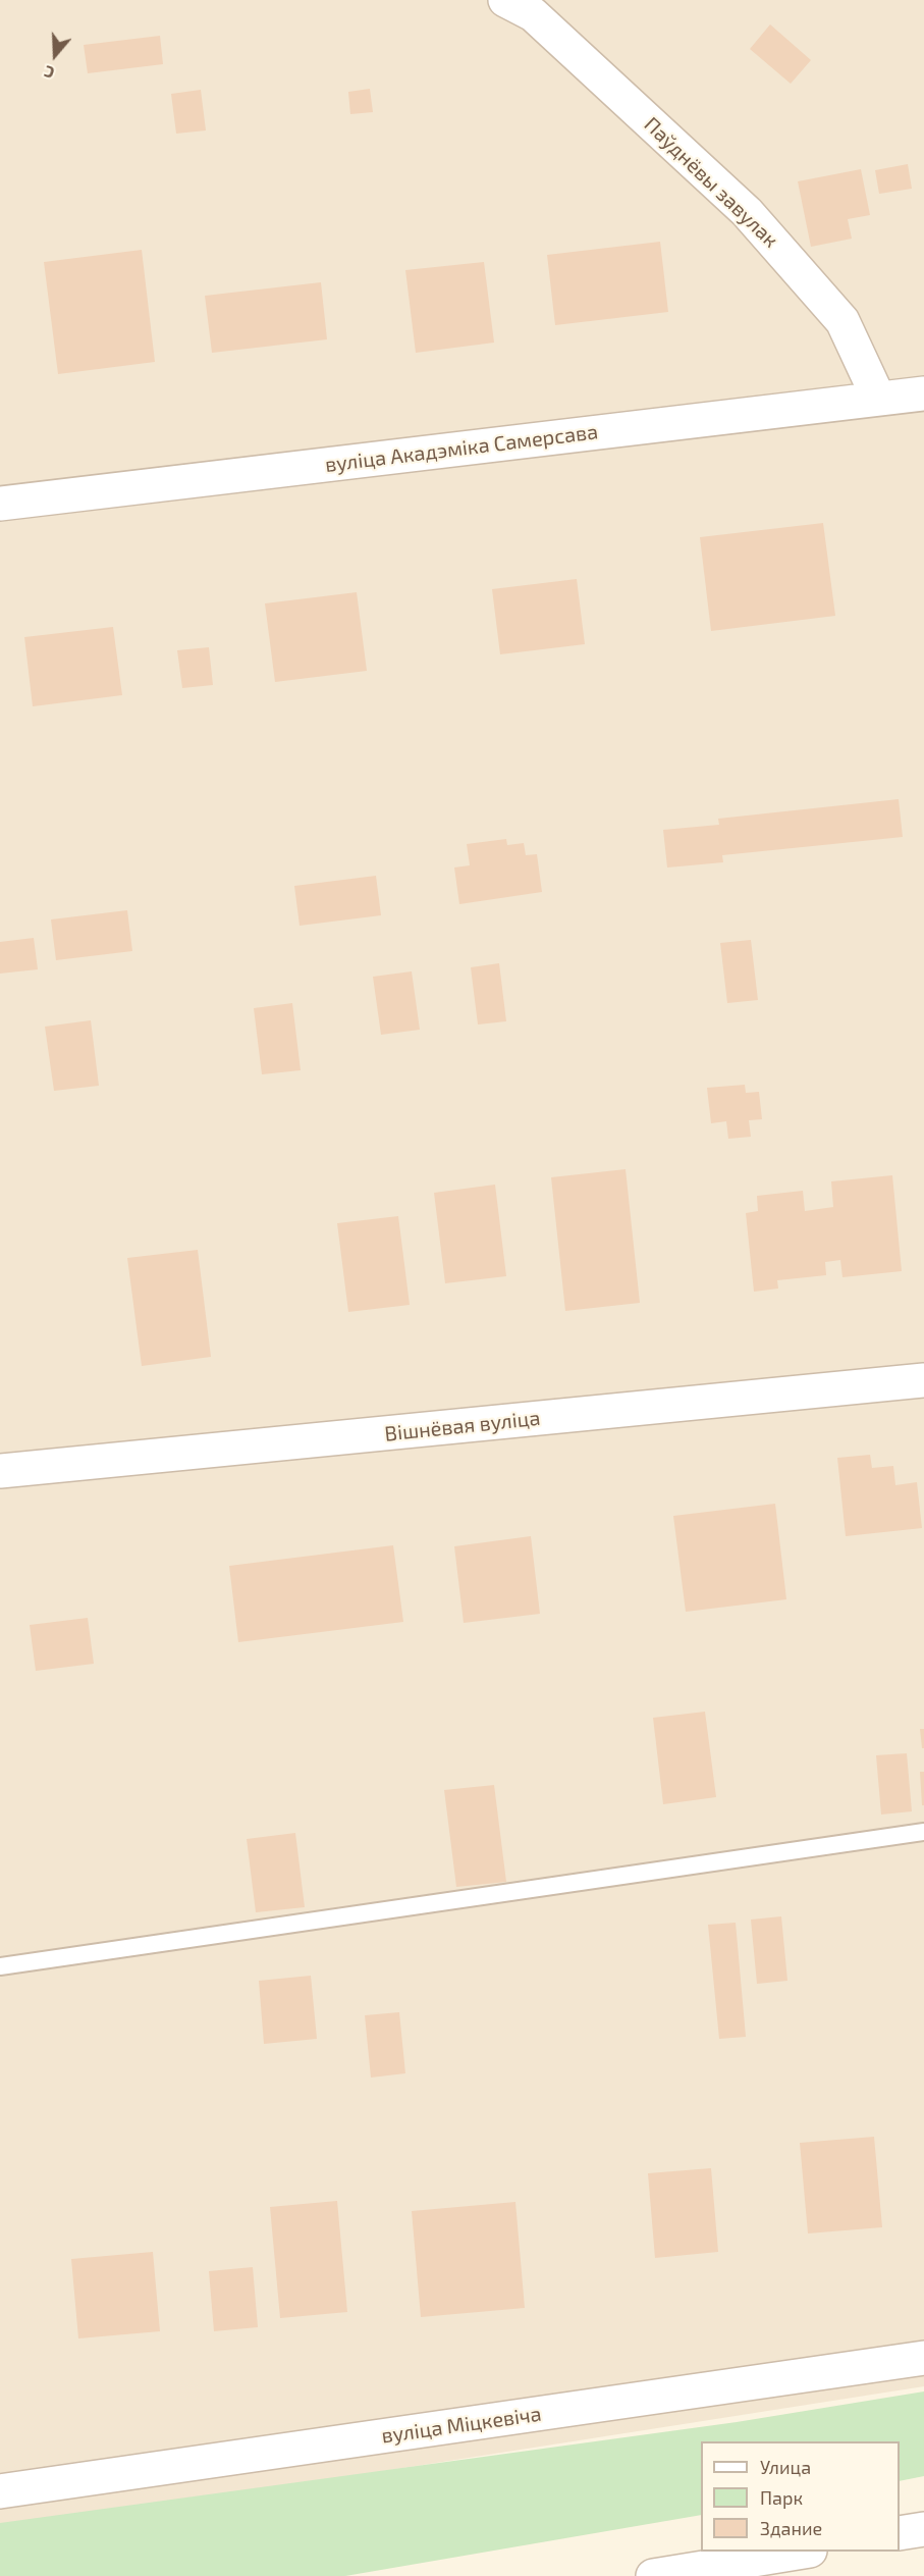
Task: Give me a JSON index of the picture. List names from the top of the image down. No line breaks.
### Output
{"streets":{"street":["Паўднёвы завулак","вуліца Акадэміка Самерсава","Вішнёвая вуліца","вуліца Міцкевіча"]},"crossings":[["Паўднёвы завулак","вуліца Акадэміка Самерсава"]],"legend":["Улица","Парк","Здание"],"north":"bottom"}
